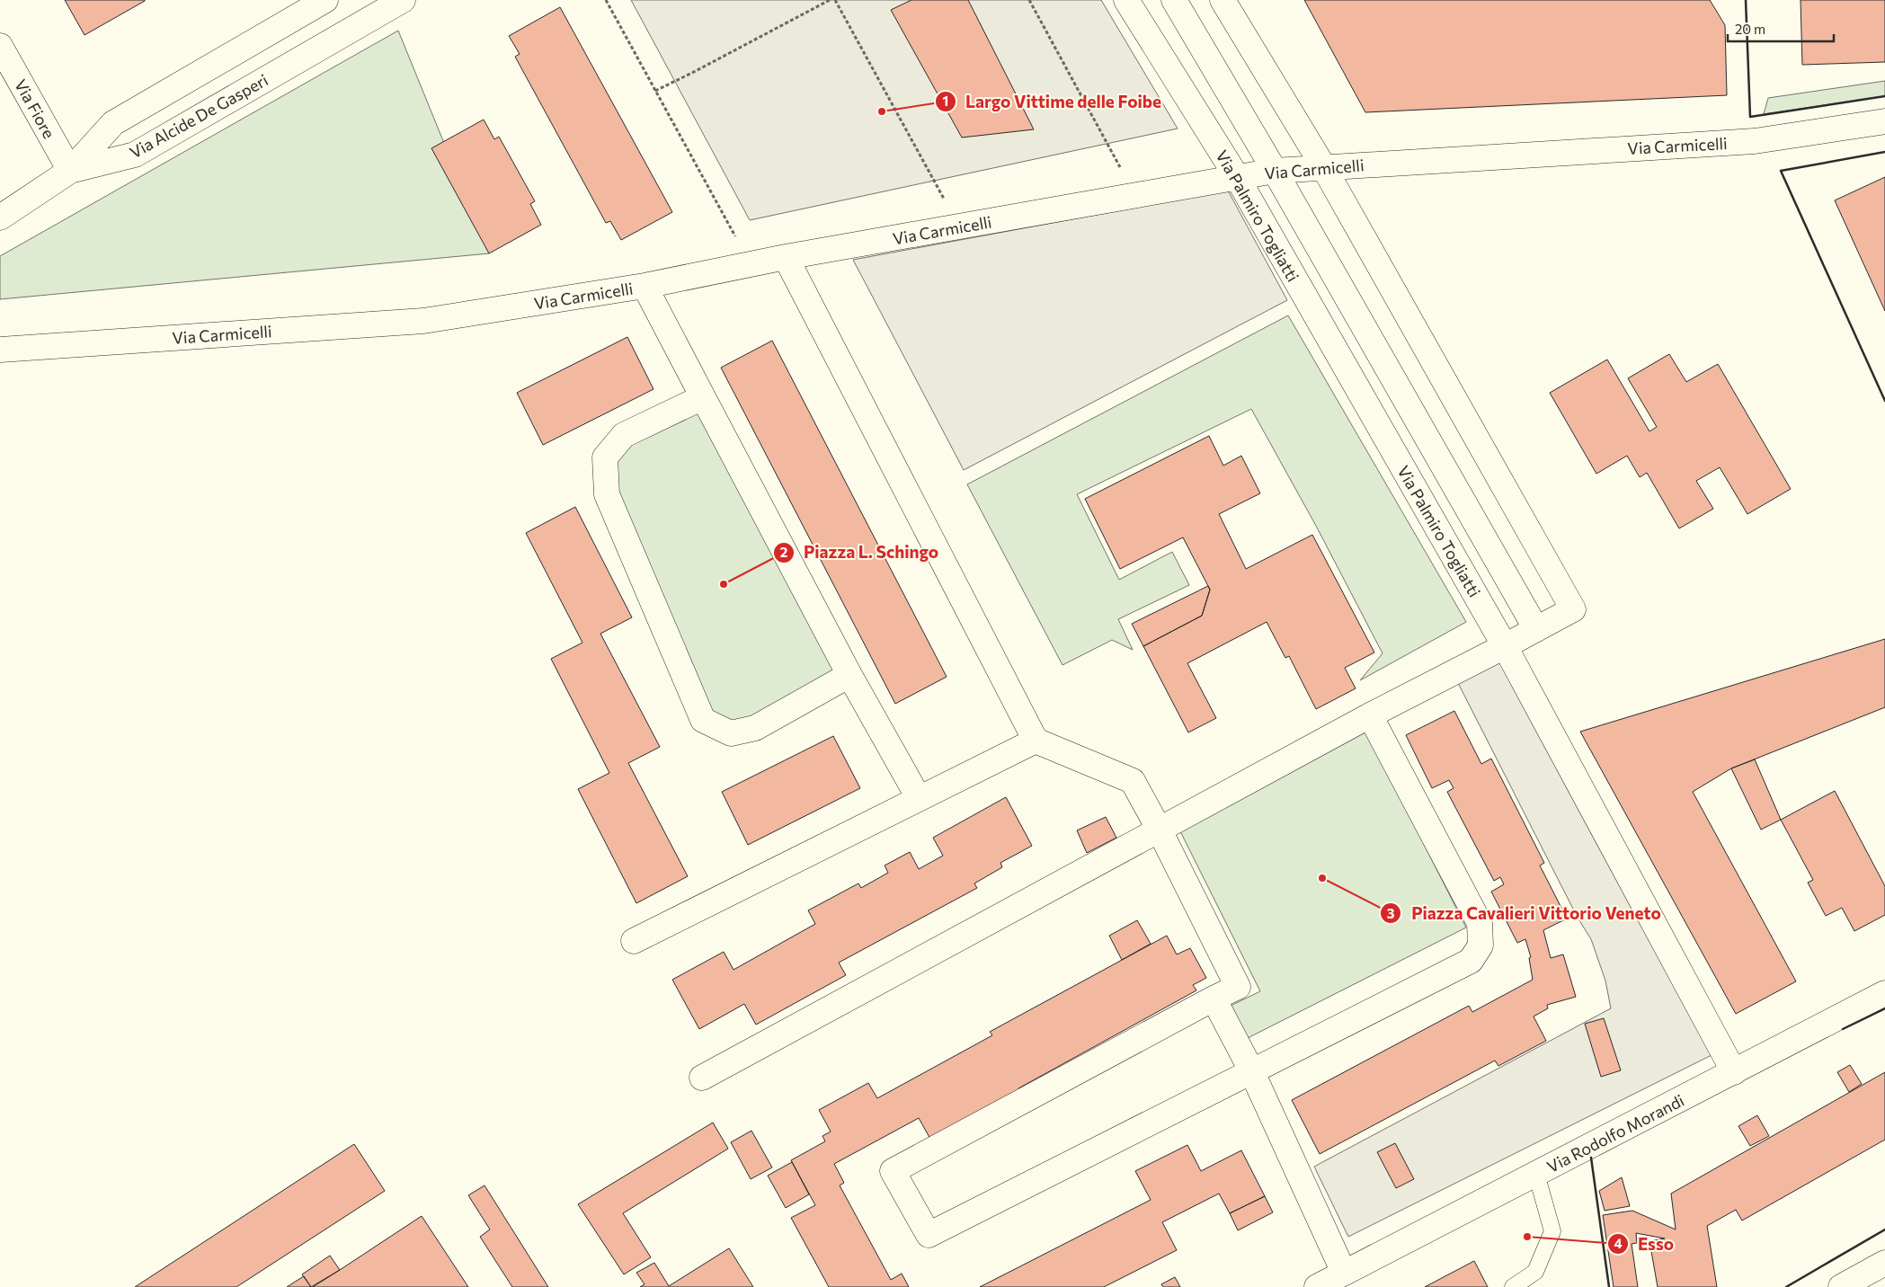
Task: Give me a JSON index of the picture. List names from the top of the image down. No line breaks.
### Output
{"streets":{"street":["Via Fiore","Via Alcide De Gasperi","Via Carmicelli","Via Palmiro Togliatti","Via Rodolfo Morandi"]},"crossings":[["Via Fiore","Via Alcide De Gasperi"],["Via Carmicelli","Via Palmiro Togliatti"],["Via Palmiro Togliatti","Via Rodolfo Morandi"]],"places":["Largo Vittime delle Foibe","Piazza L. Schingo","Piazza Cavalieri Vittorio Veneto","Esso"],"scale_bar":"20 m"}
